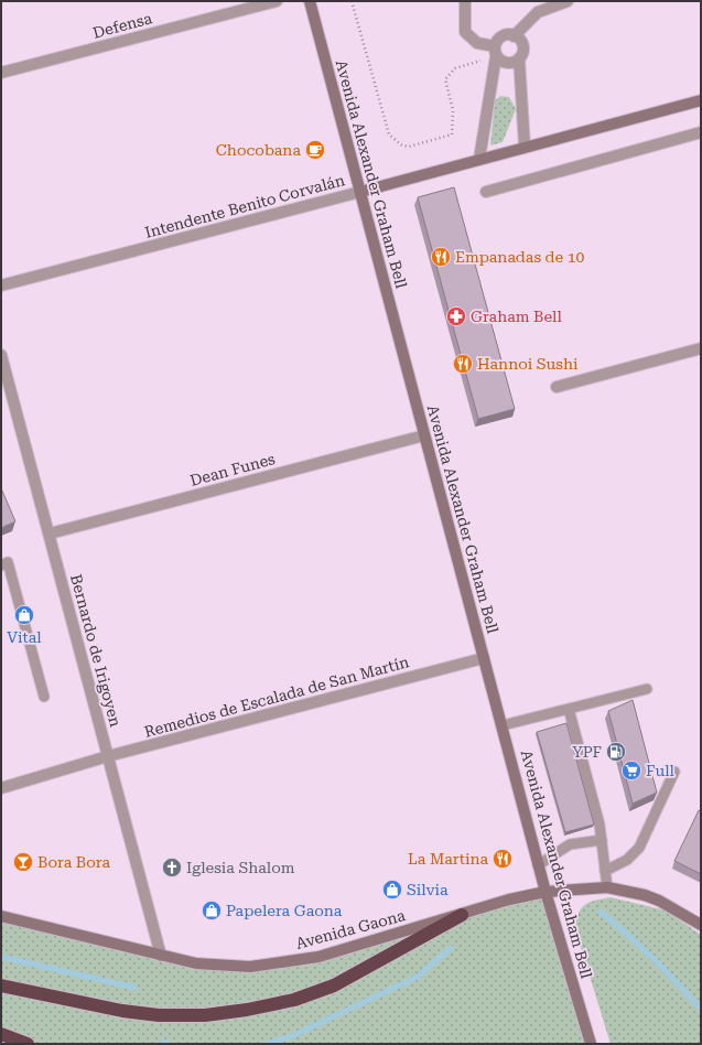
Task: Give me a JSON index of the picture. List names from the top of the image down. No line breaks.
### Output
{"streets":{"street":["Defensa","Avenida Alexander Graham Bell","Intendente Benito Corvalán","Dean Funes","Bernardo de Irigoyen","Remedios de Escalada de San Martín","Avenida Gaona"]},"crossings":[["Avenida Alexander Graham Bell","Intendente Benito Corvalán"],["Avenida Alexander Graham Bell","Dean Funes"],["Avenida Alexander Graham Bell","Remedios de Escalada de San Martín"],["Avenida Alexander Graham Bell","Avenida Gaona"],["Dean Funes","Bernardo de Irigoyen"],["Bernardo de Irigoyen","Remedios de Escalada de San Martín"],["Bernardo de Irigoyen","Avenida Gaona"]],"places":{"cafe":["Chocobana"],"restaurant":["Empanadas de 10","Hannoi Sushi","La Martina"],"pharmacy":["Graham Bell"],"shop":["Vital","Silvia","Papelera Gaona"],"fuel station":["YPF"],"supermarket":["Full"],"bar":["Bora Bora"],"church":["Iglesia Shalom"]}}
